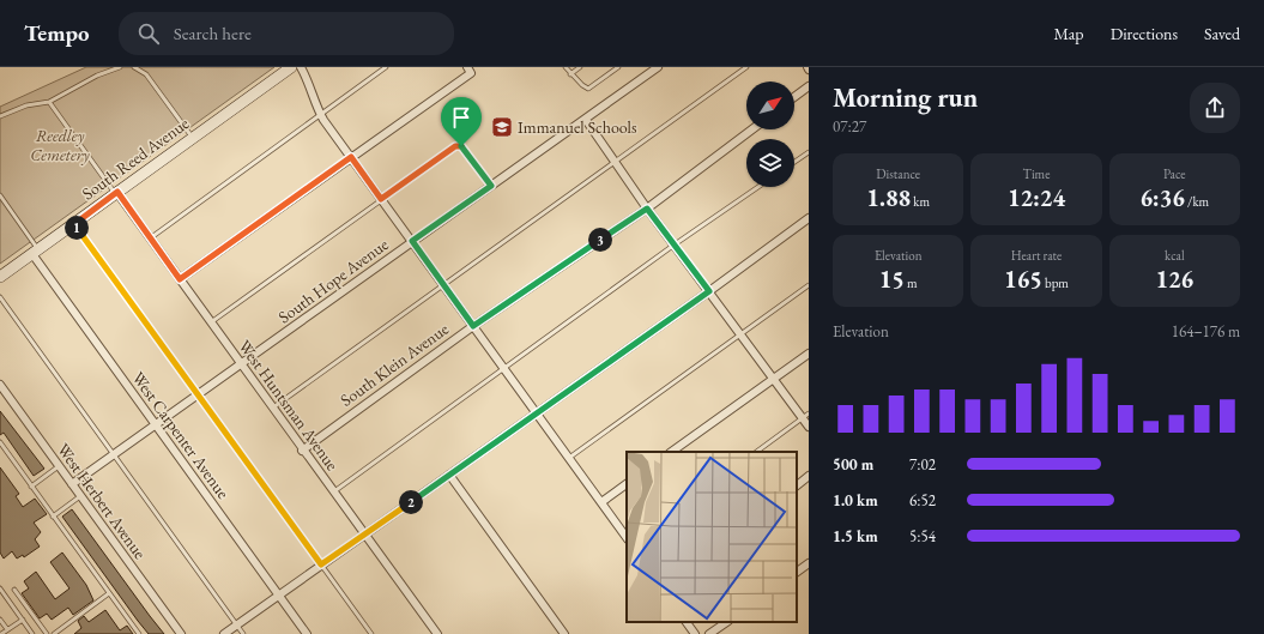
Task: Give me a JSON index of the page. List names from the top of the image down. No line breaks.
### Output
{"streets":{"street":["South Reed Avenue","South Hope Avenue","South Klein Avenue","West Huntsman Avenue","West Carpenter Avenue","West Herbert Avenue"]},"crossings":[["South Reed Avenue","West Huntsman Avenue"],["South Reed Avenue","West Carpenter Avenue"],["South Hope Avenue","West Huntsman Avenue"],["South Hope Avenue","West Carpenter Avenue"],["South Hope Avenue","West Herbert Avenue"],["South Klein Avenue","West Huntsman Avenue"]],"parks":["Reedley Cemetery"],"places":{"school or university":["Immanuel Schools"]},"north":"top right","page":{"header":"Tempo","search":"Search here","nav":["Map","Directions","Saved"],"heading":["Morning run","07:27"],"stats":[["Distance","1.88 km"],["Time","12:24"],["Pace","6:36 /km"],["Elevation","15 m"],["Heart rate","165 bpm"],["kcal","126"]],"pins":["1","3","2"],"chart":["Elevation","164–176 m"],"list":[{"name":"500 m","note":"7:02"},{"name":"1.0 km","note":"6:52"},{"name":"1.5 km","note":"5:54"}]}}
